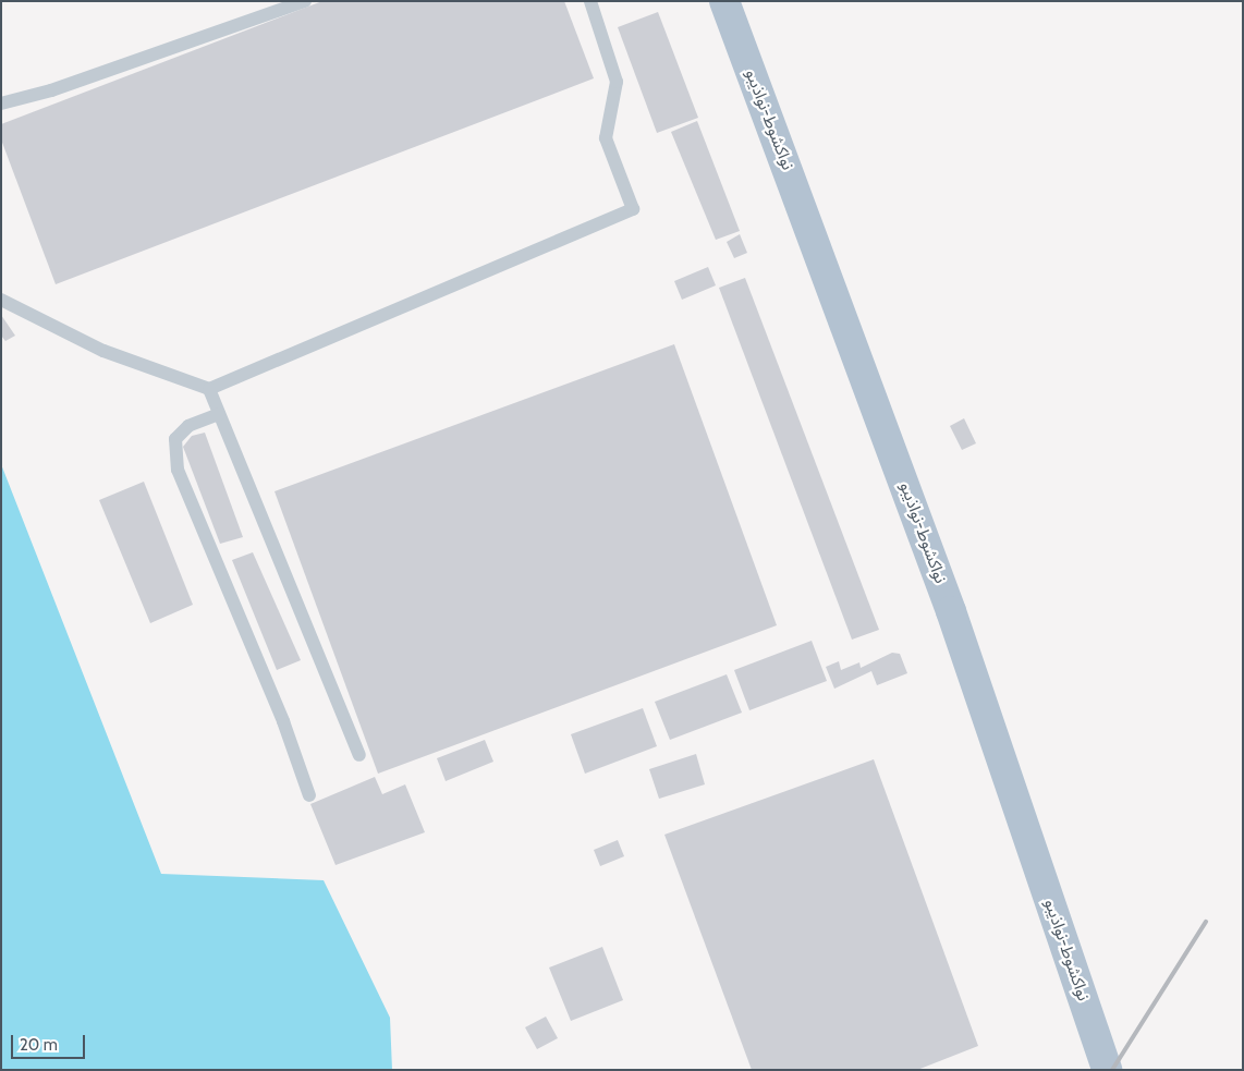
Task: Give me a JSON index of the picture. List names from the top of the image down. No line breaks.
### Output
{"streets":{"main road":["نواكشوط-نواذيبو"]},"scale_bar":"20 m"}
